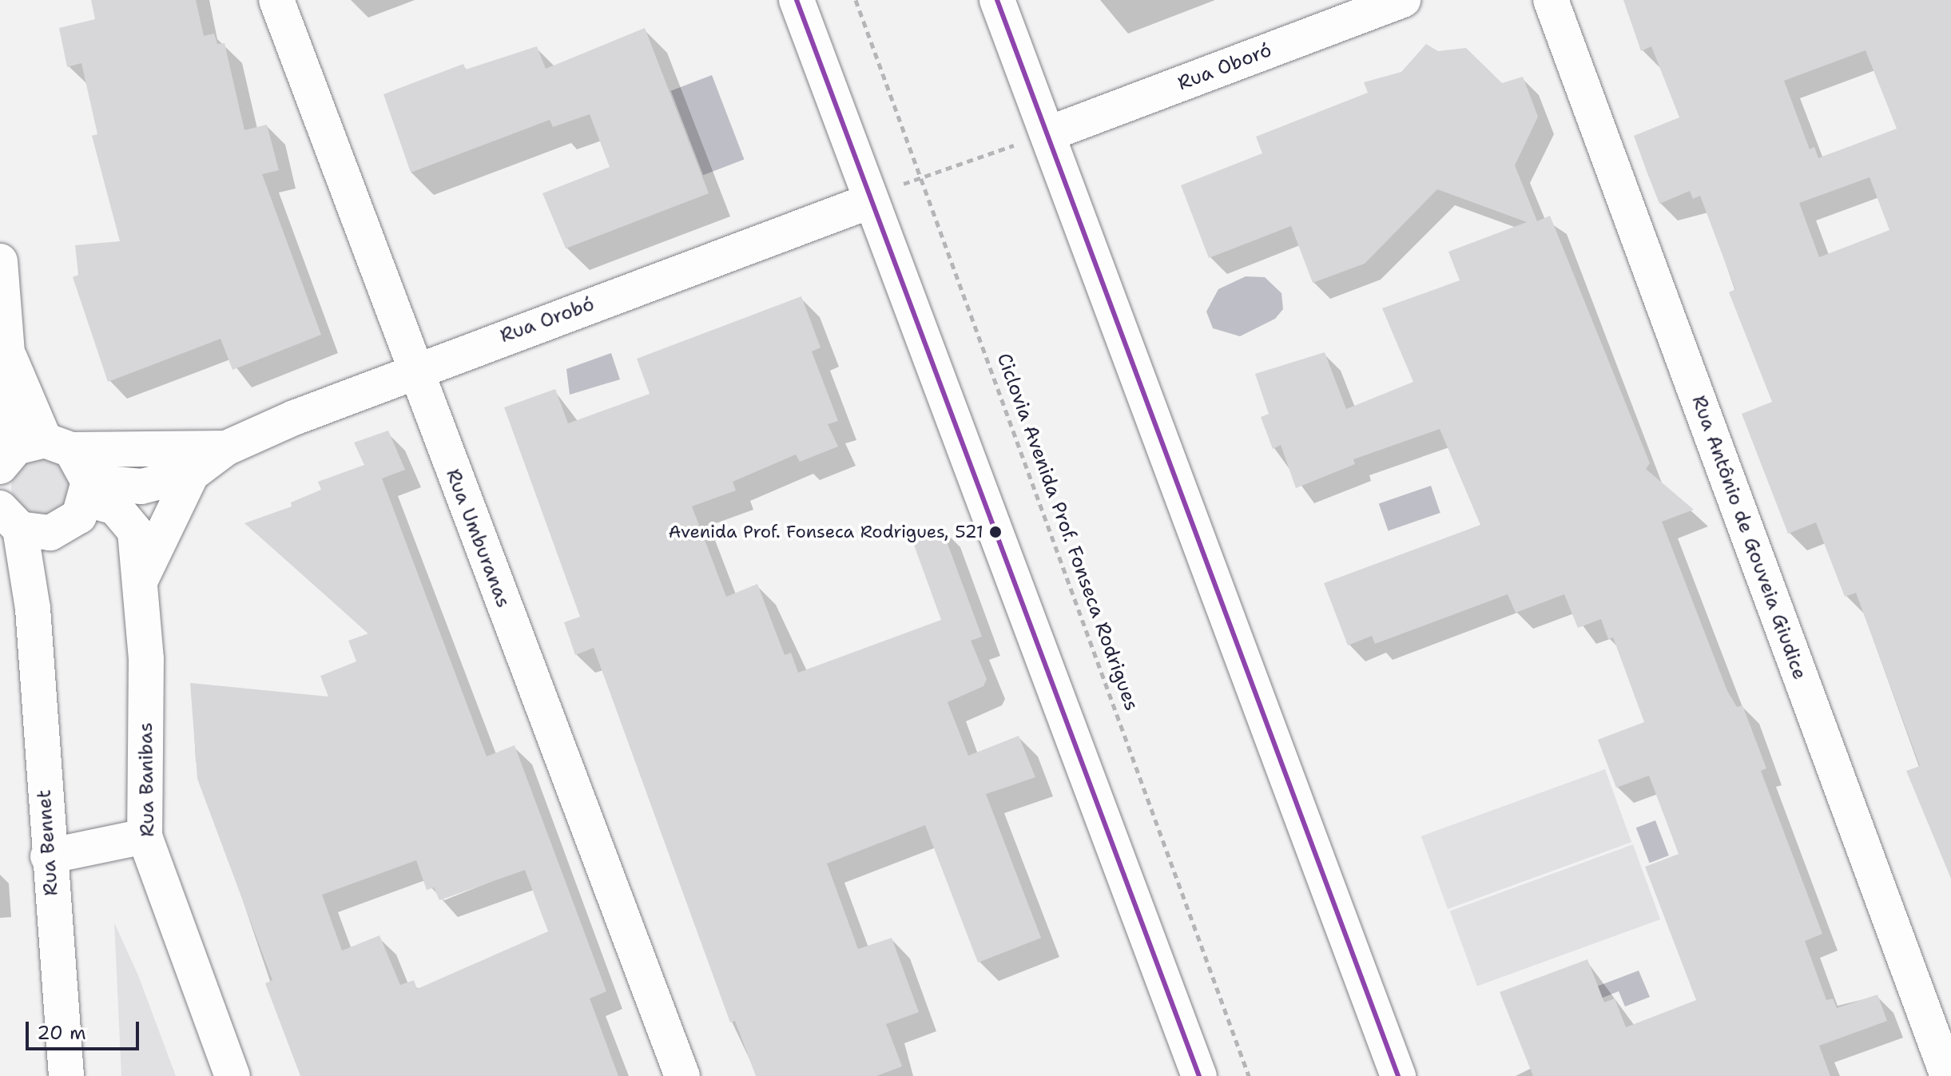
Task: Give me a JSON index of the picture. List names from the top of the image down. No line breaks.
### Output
{"streets":{"main road":["Rua Oboró","Rua Orobó","Rua Antônio de Gouveia Giudice","Rua Umburanas","Rua Banibas","Rua Bennet"],"path":["Ciclovia Avenida Prof. Fonseca Rodrigues"]},"crossings":[["Rua Orobó","Rua Umburanas"],["Rua Orobó","Rua Banibas"],["Rua Orobó","Rua Bennet"],["Rua Banibas","Rua Bennet"]],"places":["Avenida Prof. Fonseca Rodrigues, 521"],"scale_bar":"20 m"}
